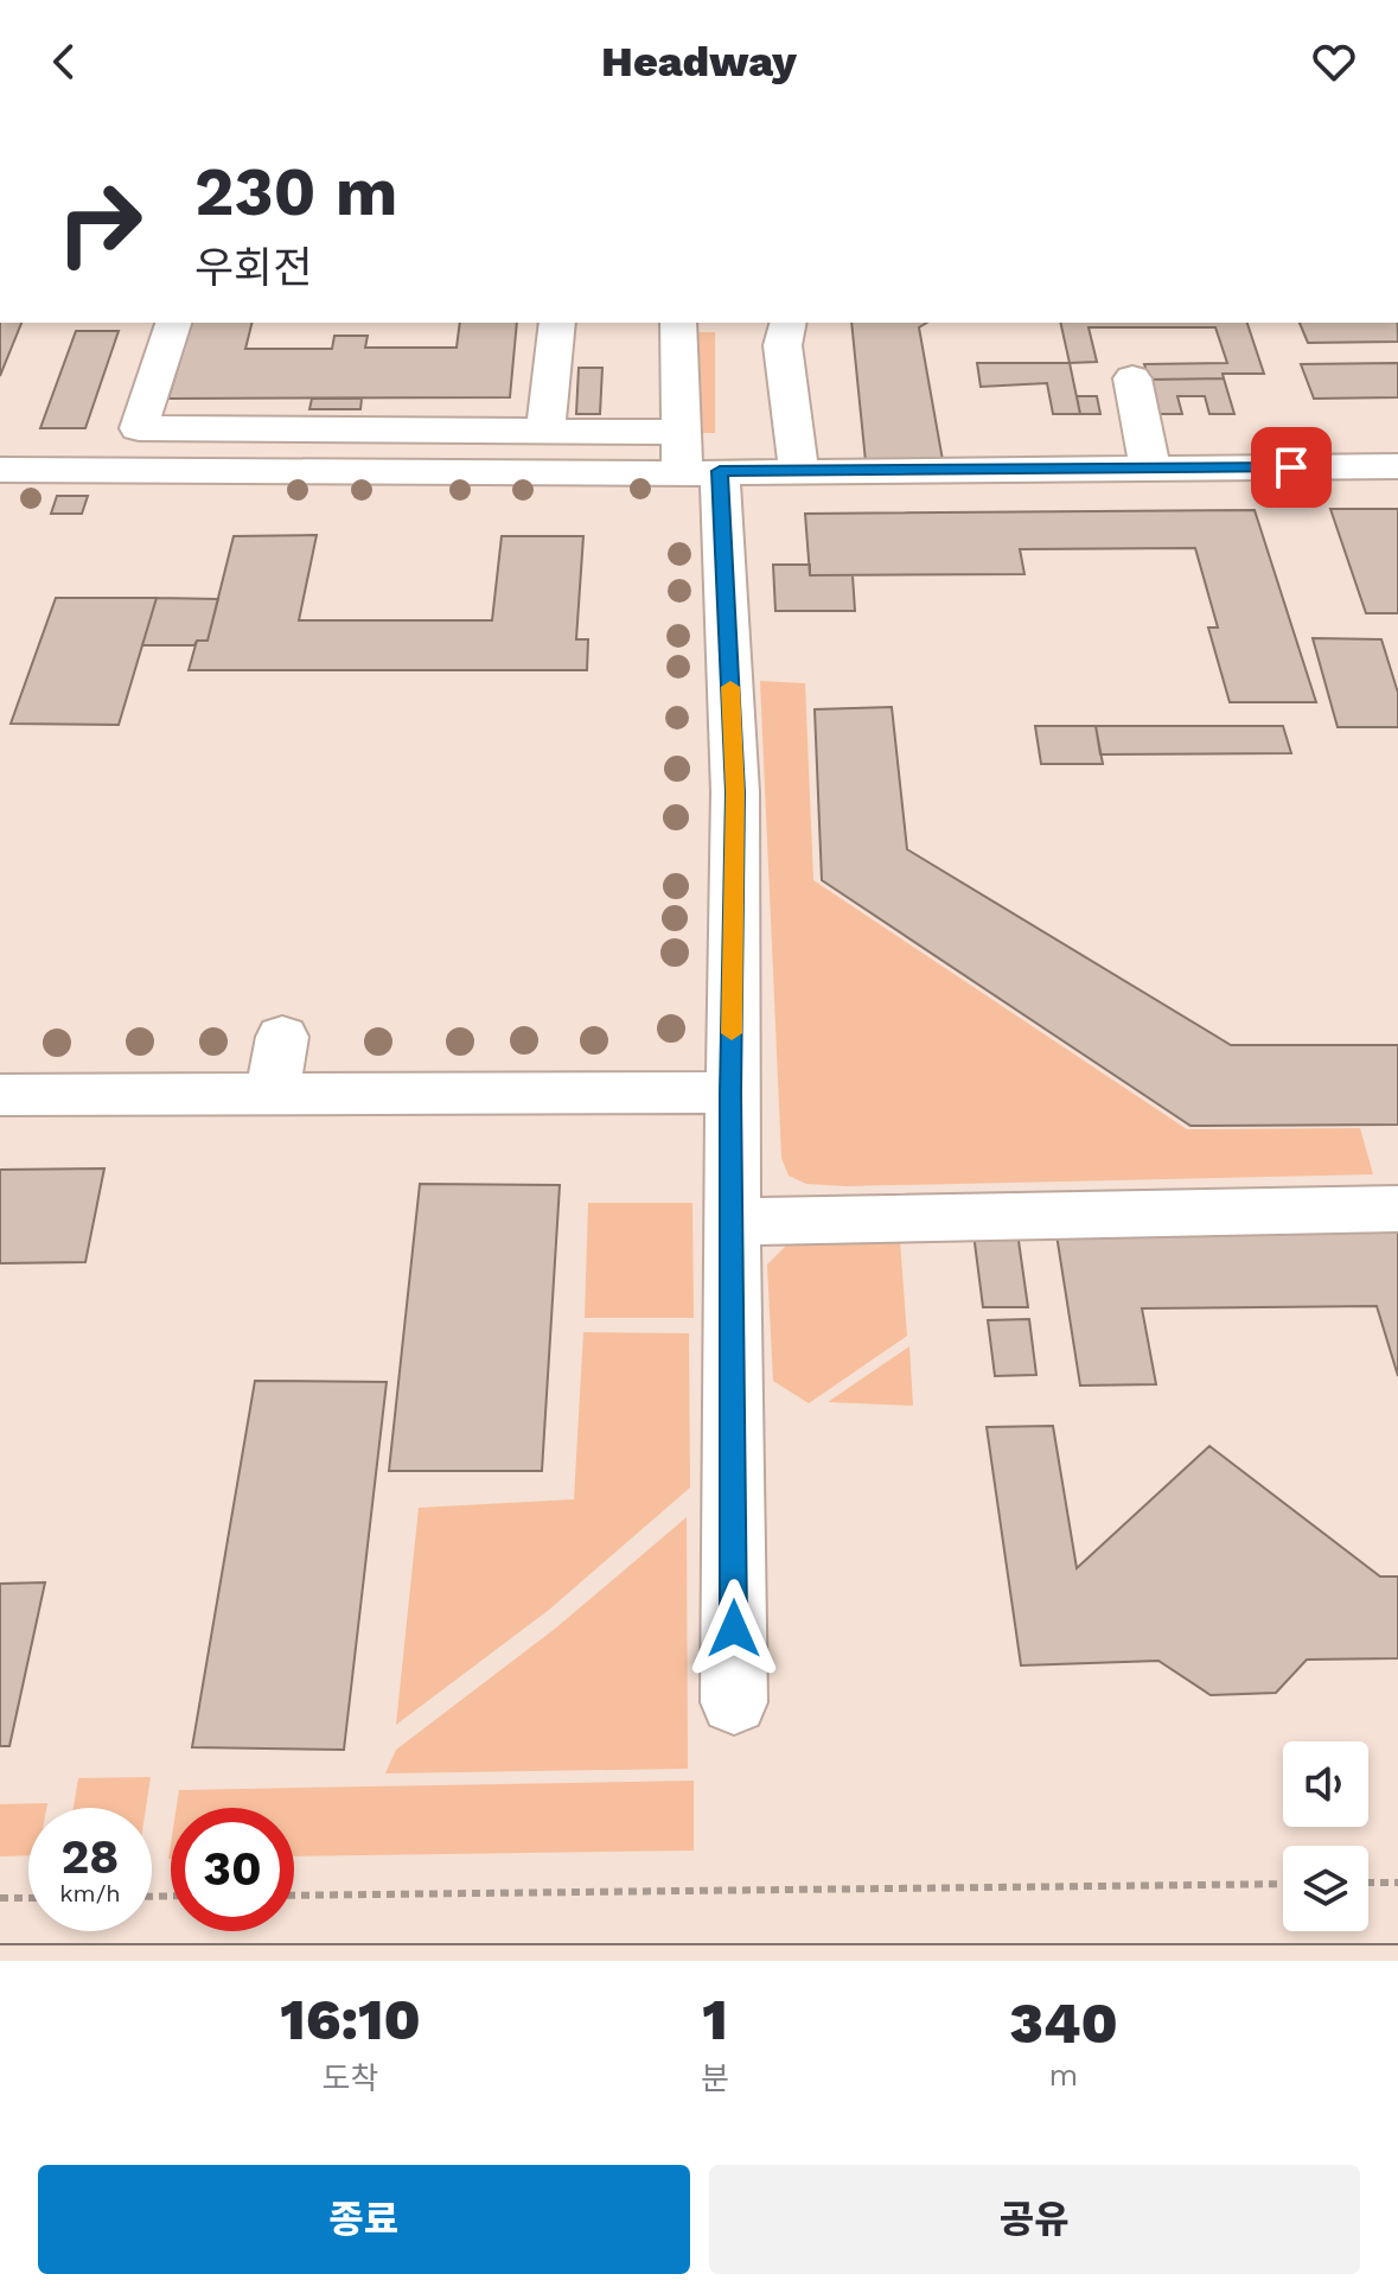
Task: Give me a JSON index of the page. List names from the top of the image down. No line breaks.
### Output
{"page":{"header":"Headway","turn":["230 m","우회전"],"speed":"28 km/h","limit":"30","eta":["16:10","도착","1","분","340","m"],"buttons":["종료","공유"]}}
